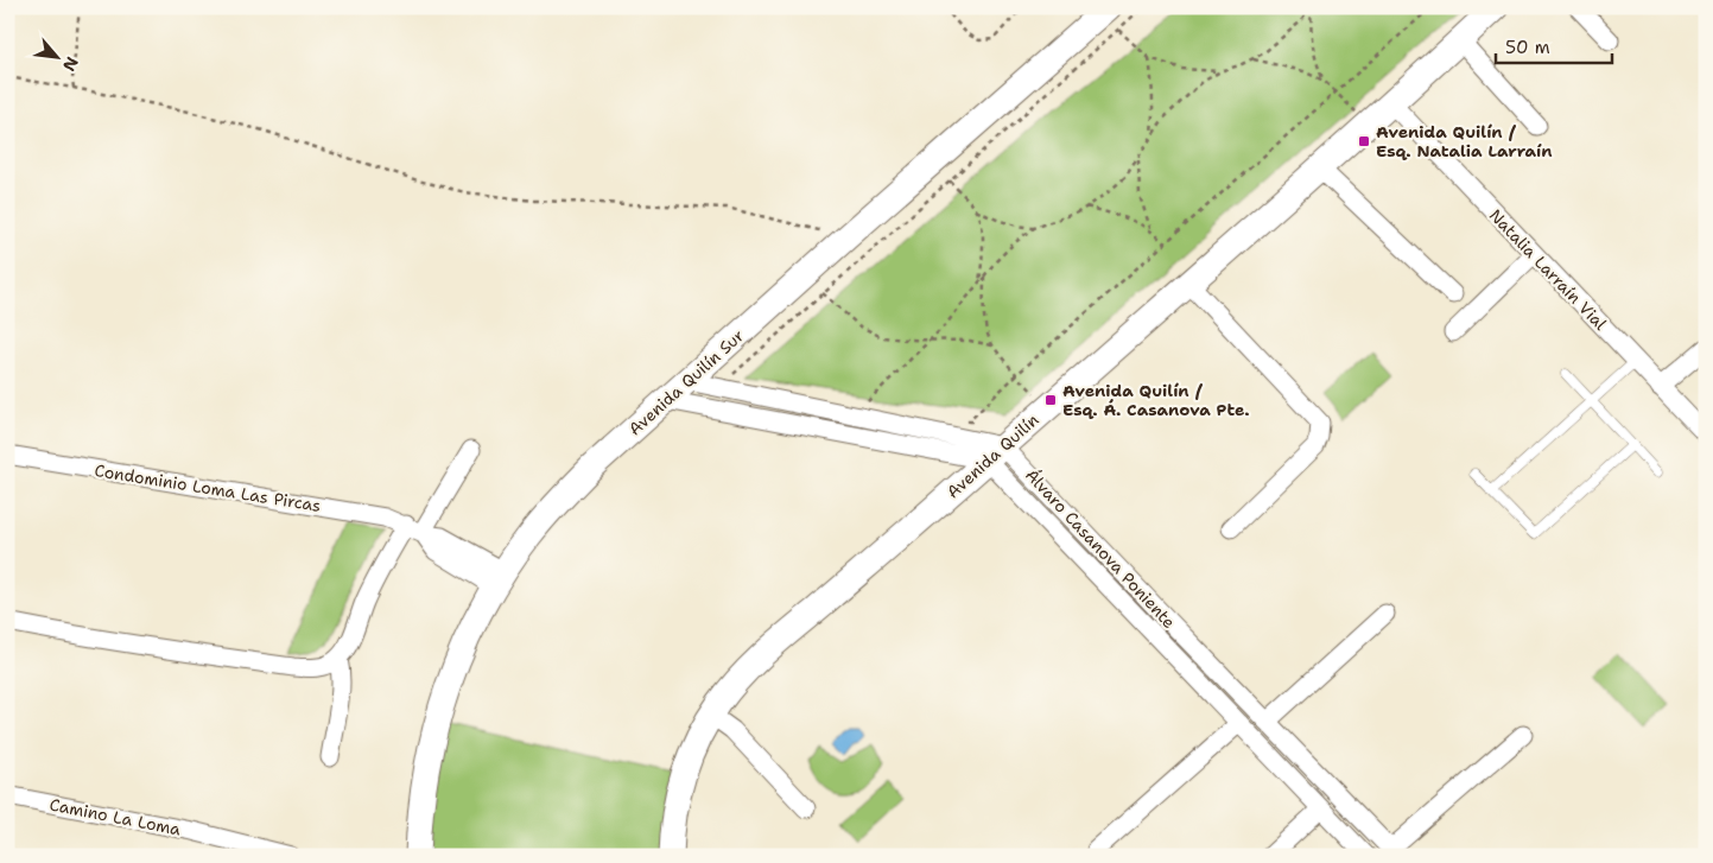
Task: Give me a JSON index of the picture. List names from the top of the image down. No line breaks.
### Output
{"streets":{"street":["Natalia Larraín Vial","Avenida Quilín Sur","Avenida Quilín","Condominio Loma Las Pircas","Álvaro Casanova Poniente","Camino La Loma"]},"crossings":[["Natalia Larraín Vial","Avenida Quilín"],["Avenida Quilín Sur","Condominio Loma Las Pircas"],["Avenida Quilín","Álvaro Casanova Poniente"]],"places":{"transit":["Avenida Quilín / Esq. Natalia Larraín","Avenida Quilín / Esq. Á. Casanova Pte."]},"scale_bar":"50 m","north":"bottom right"}
